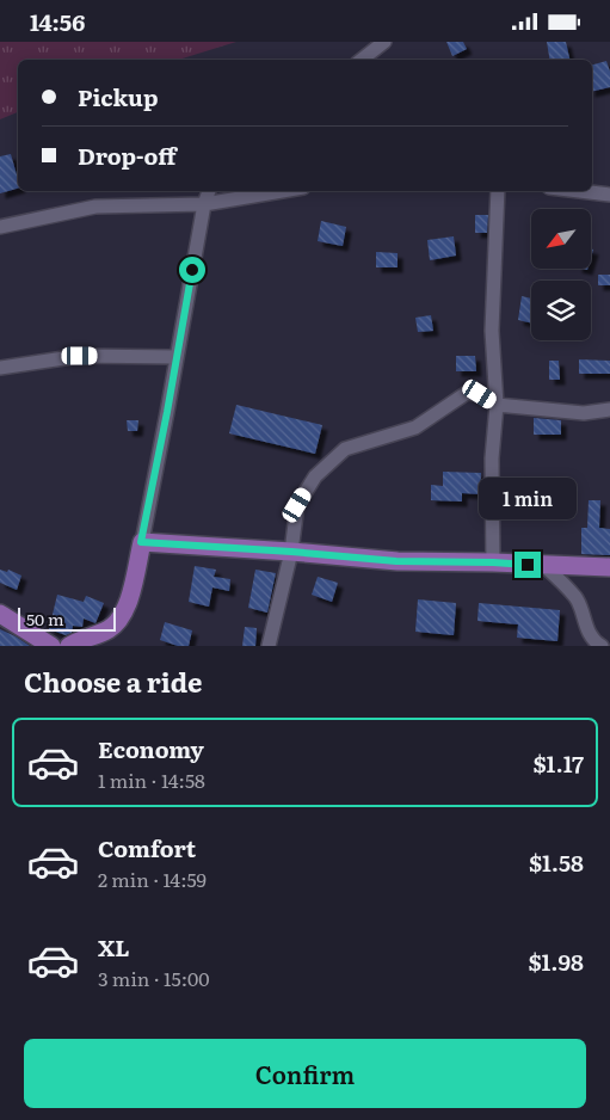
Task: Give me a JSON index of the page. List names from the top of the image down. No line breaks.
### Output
{"scale_bar":"50 m","north":"bottom left","page":{"status":"14:56","banner":["Pickup","Drop-off"],"bubble":"1 min","scale":"50 m","heading":"Choose a ride","list":[{"name":"Economy","note":"1 min · 14:58","value":"$1.17"},{"name":"Comfort","note":"2 min · 14:59","value":"$1.58"},{"name":"XL","note":"3 min · 15:00","value":"$1.98"}],"buttons":"Confirm"}}
